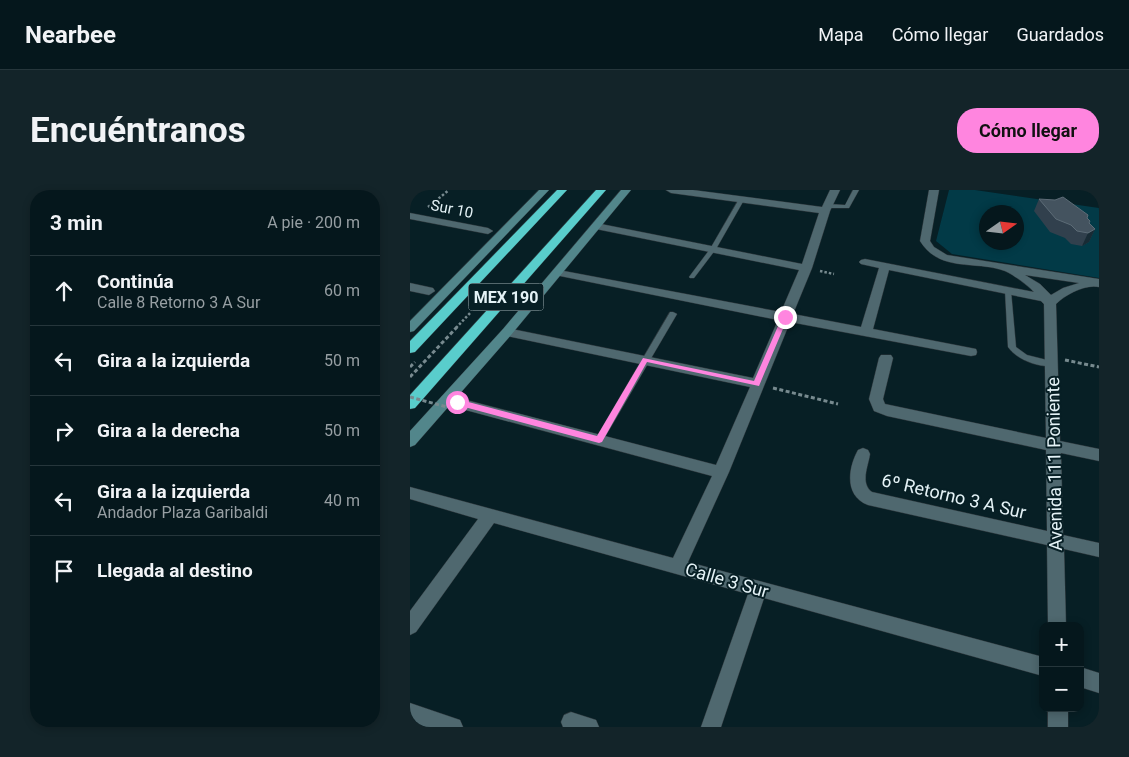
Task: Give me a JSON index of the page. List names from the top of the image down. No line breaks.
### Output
{"streets":{"highway":["MEX 190"],"street":["Sur 10","Avenida 111 Poniente","6º Retorno 3 A Sur","Calle 3 Sur"]},"crossings":[["Avenida 111 Poniente","6º Retorno 3 A Sur"]],"north":"right","page":{"header":"Nearbee","nav":["Mapa","Cómo llegar","Guardados"],"buttons":"Cómo llegar","title":"Encuéntranos","heading":["3 min","A pie · 200 m"],"list":[["Continúa","Calle 8 Retorno 3 A Sur","60 m"],["Gira a la izquierda","50 m"],["Gira a la derecha","50 m"],["Gira a la izquierda","Andador Plaza Garibaldi","40 m"],"Llegada al destino"],"map_buttons":["+","−"]}}
